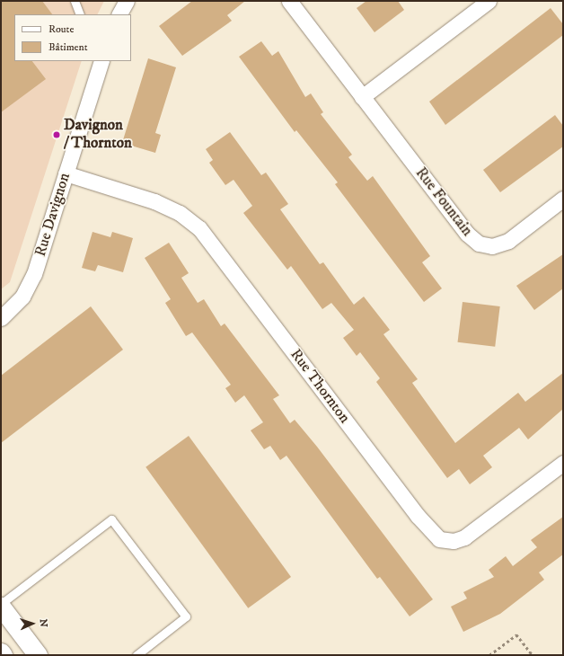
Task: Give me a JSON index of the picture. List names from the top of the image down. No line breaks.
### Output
{"streets":{"street":["Rue Fountain","Rue Davignon","Rue Thornton"]},"crossings":[["Rue Davignon","Rue Thornton"]],"places":["Davignon / Thornton"],"legend":["Route","Bâtiment"],"north":"right"}
